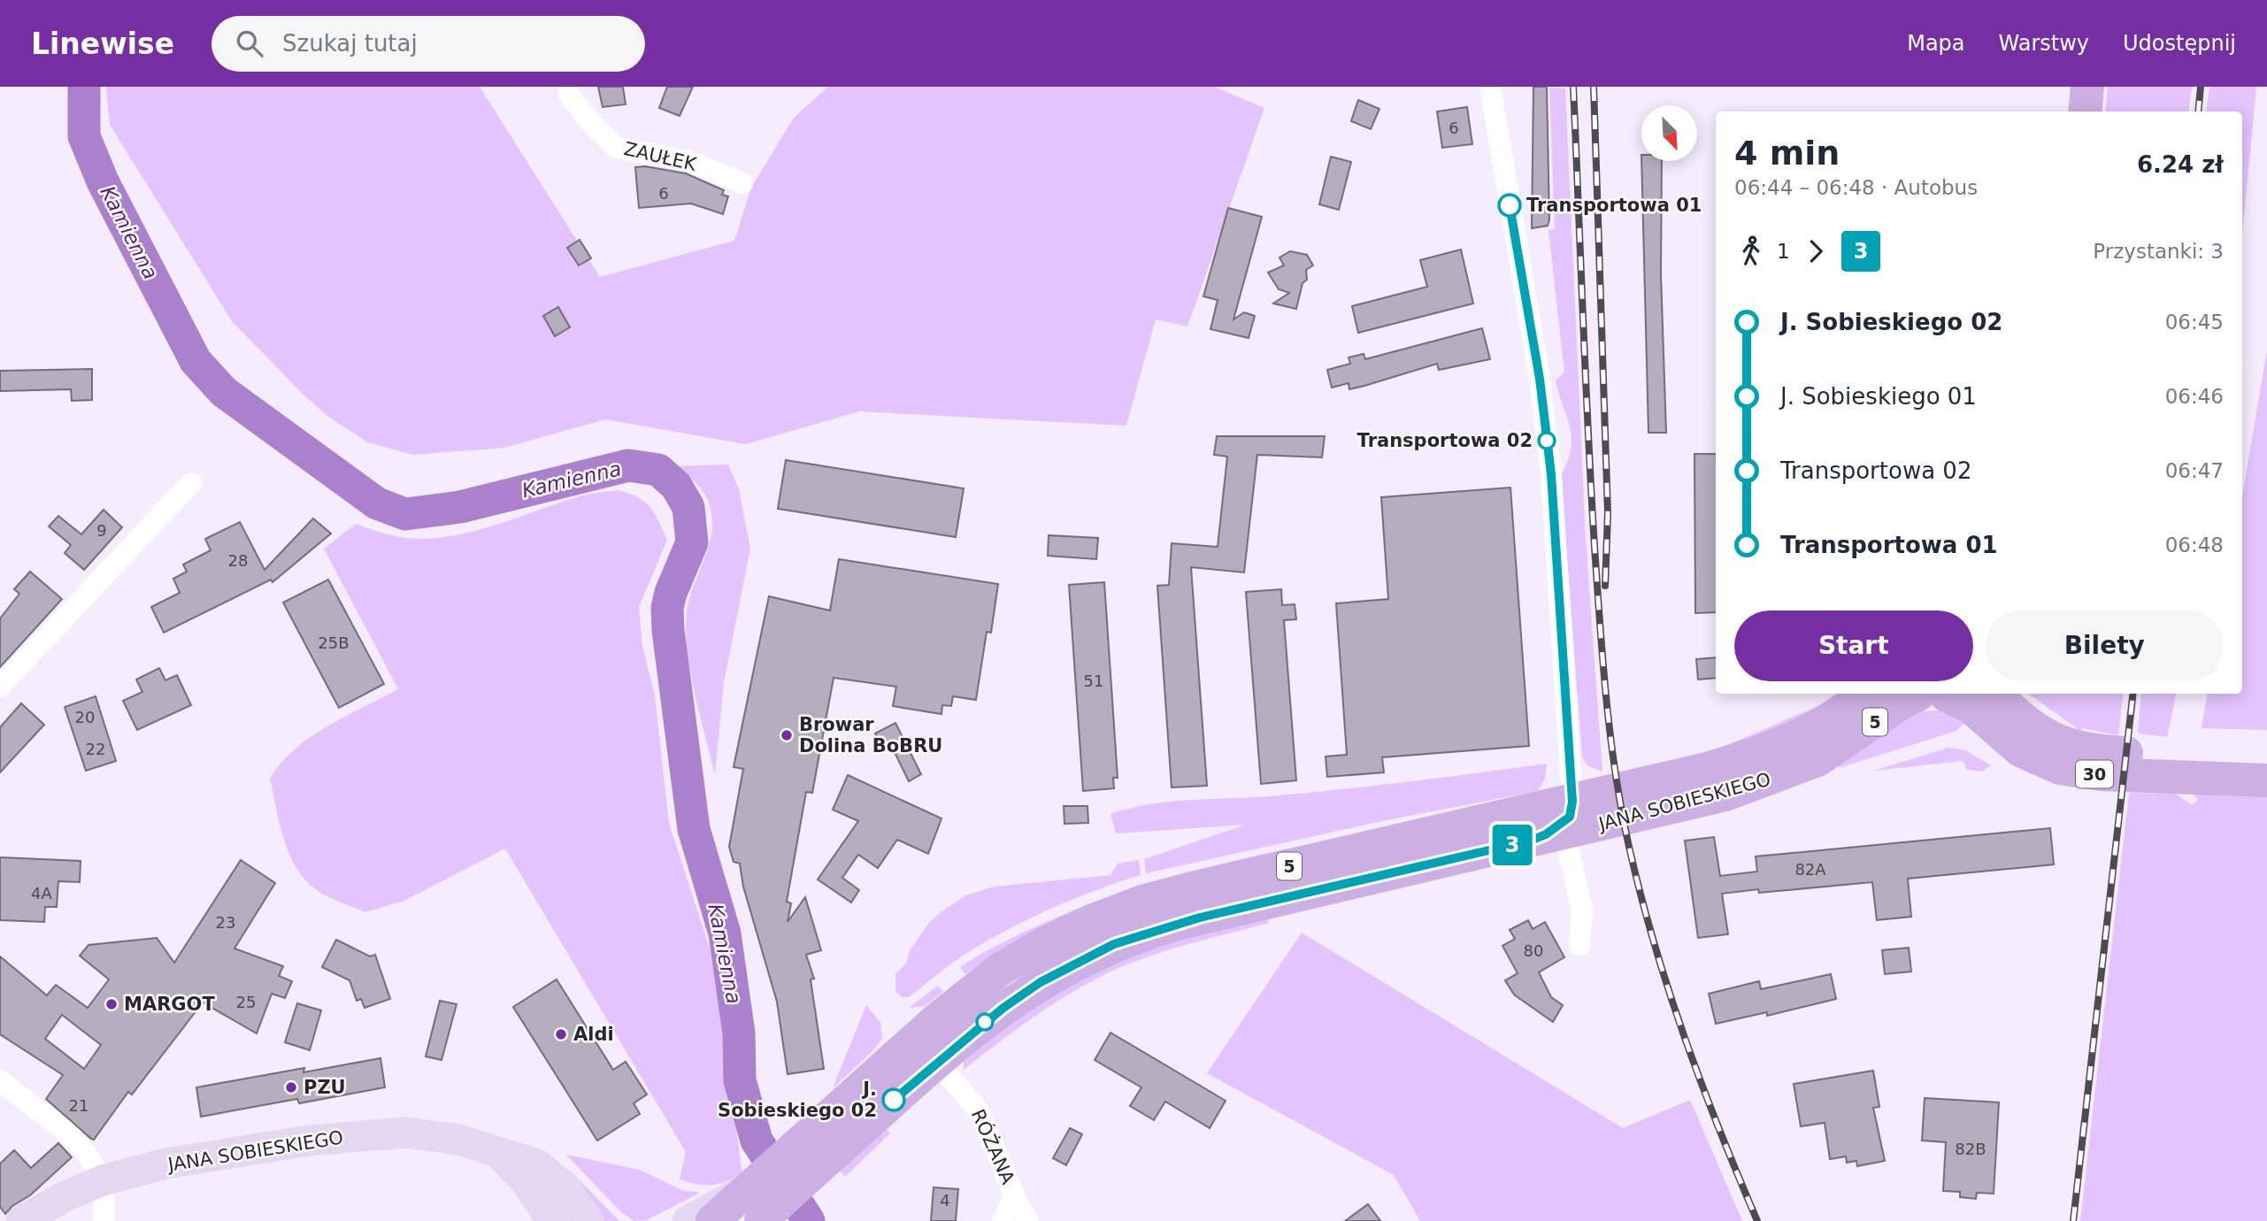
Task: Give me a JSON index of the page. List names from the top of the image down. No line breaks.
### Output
{"streets":{"main road":["5","30","JANA SOBIESKIEGO"],"street":["ZAUŁEK","RÓŻANA"]},"crossings":[["JANA SOBIESKIEGO","RÓŻANA"]],"water":["Kamienna"],"places":["Transportowa 01","Transportowa 02","Browar Dolina BoBRU","MARGOT","Aldi","PZU","J. Sobieskiego 02"],"lines":["bus line 3"],"house_numbers":["6","6","9","28","25B","51","20","22","82A","4A","23","80","25","21","82B","4"],"north":"bottom right","page":{"header":"Linewise","search":"Szukaj tutaj","nav":["Mapa","Warstwy","Udostępnij"],"on_map":"3","heading":["4 min","06:44 – 06:48 · Autobus","6.24 zł"],"legs":["1","3","Przystanki: 3"],"list":[{"name":"J. Sobieskiego 02","value":"06:45"},{"name":"J. Sobieskiego 01","value":"06:46"},{"name":"Transportowa 02","value":"06:47"},{"name":"Transportowa 01","value":"06:48"}],"buttons":["Start","Bilety"]}}
